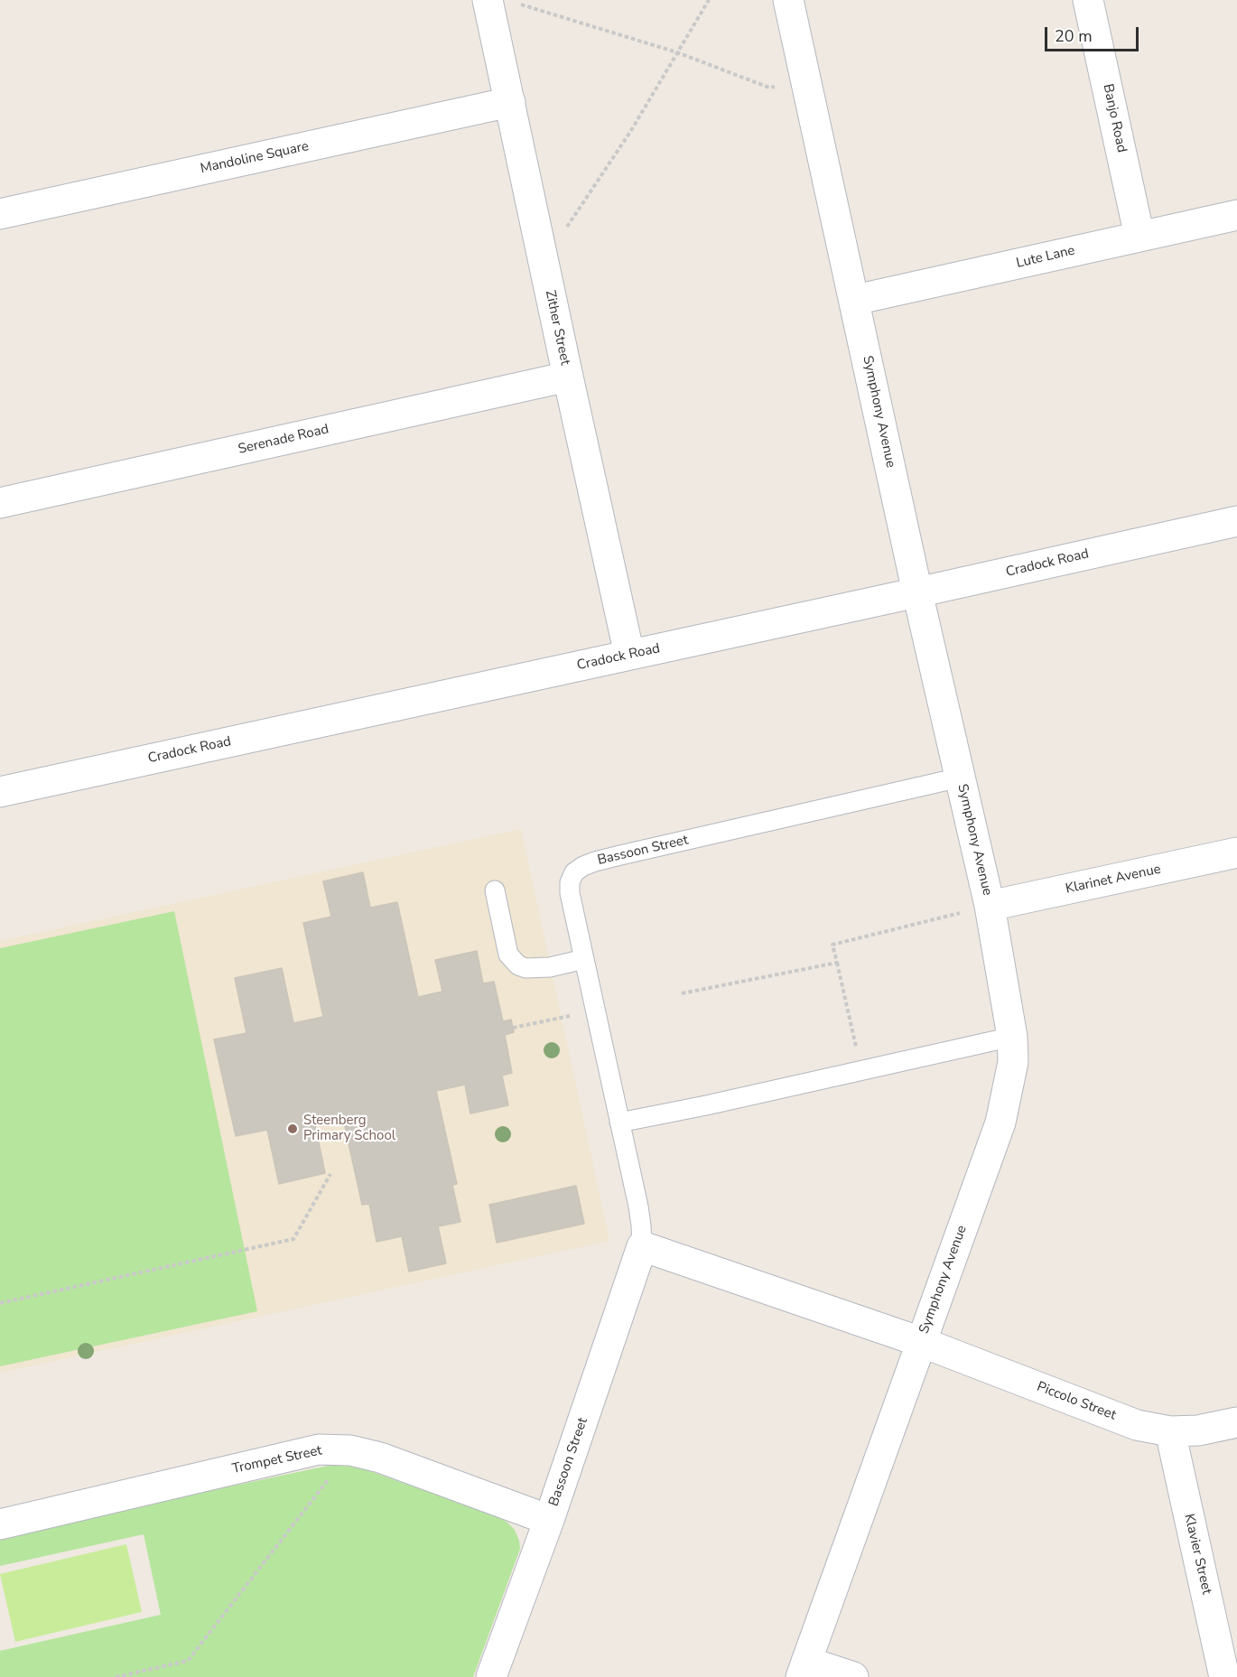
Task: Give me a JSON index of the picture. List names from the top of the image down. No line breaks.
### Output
{"streets":{"street":["Banjo Road","Mandoline Square","Lute Lane","Zither Street","Symphony Avenue","Serenade Road","Cradock Road","Bassoon Street","Klarinet Avenue","Piccolo Street","Trompet Street","Klavier Street"]},"crossings":[["Banjo Road","Lute Lane"],["Mandoline Square","Zither Street"],["Lute Lane","Symphony Avenue"],["Zither Street","Serenade Road"],["Zither Street","Cradock Road"],["Symphony Avenue","Cradock Road"],["Symphony Avenue","Bassoon Street"],["Symphony Avenue","Klarinet Avenue"],["Symphony Avenue","Piccolo Street"],["Bassoon Street","Trompet Street"],["Piccolo Street","Klavier Street"]],"places":["Steenberg Primary School"],"scale_bar":"20 m"}
